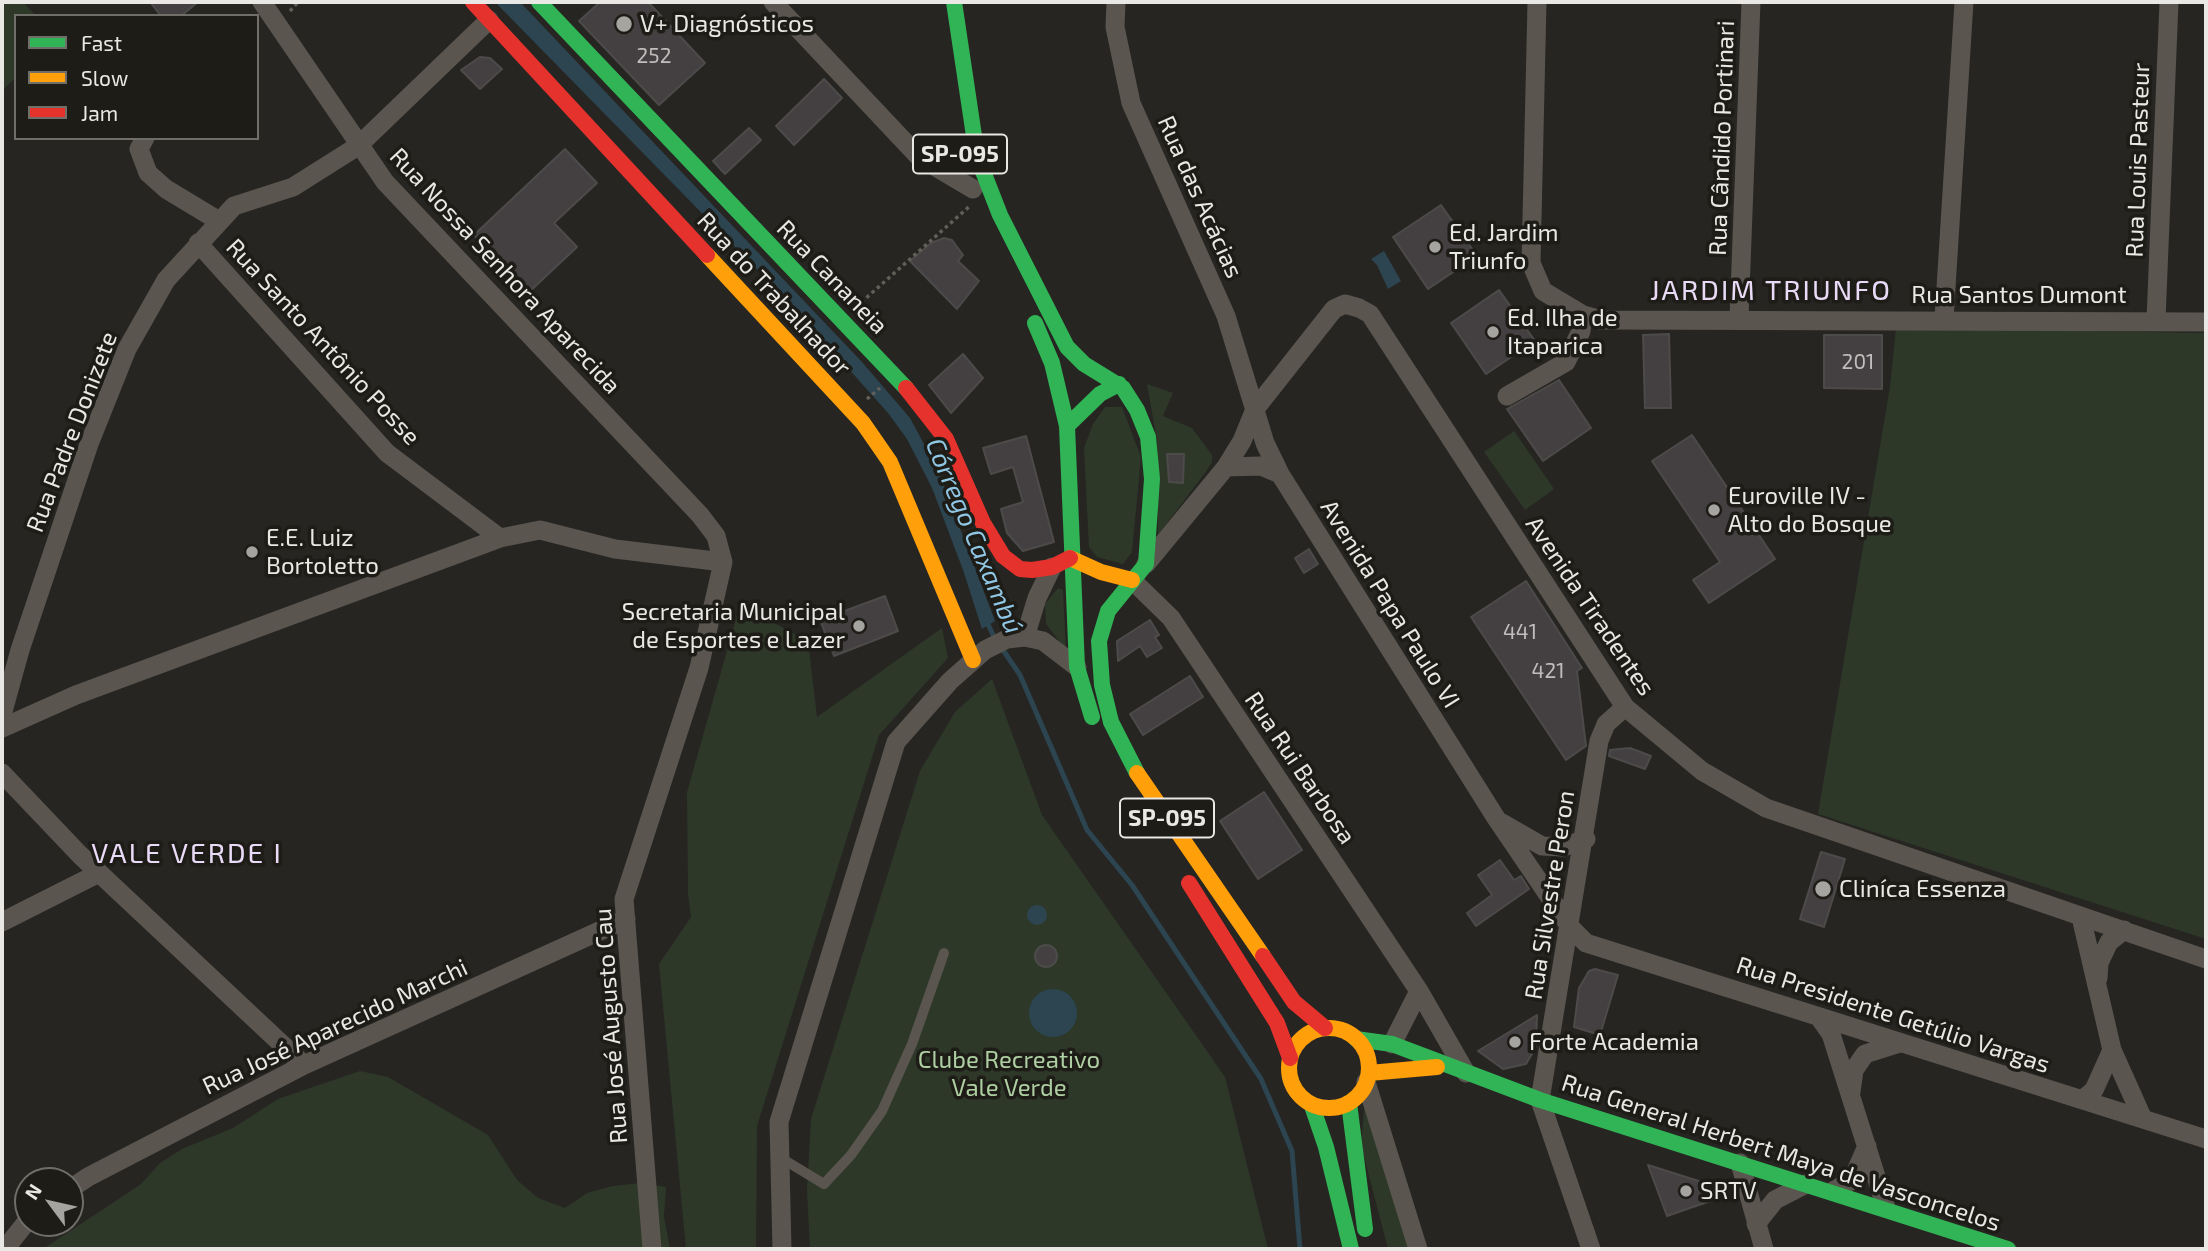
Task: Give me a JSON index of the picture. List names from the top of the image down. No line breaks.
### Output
{"streets":{"main road":["SP-095","Rua Cananeia","Rua do Trabalhador","Rua General Herbert Maya de Vasconcelos"],"street":["Rua Cândido Portinari","Rua Louis Pasteur","Rua das Acácias","Rua Nossa Senhora Aparecida","Rua Santos Dumont","Rua Santo Antônio Posse","Rua Padre Donizete","Avenida Papa Paulo VI","Avenida Tiradentes","Rua Rui Barbosa","Rua Silvestre Peron","Rua Presidente Getúlio Vargas","Rua José Augusto Cau","Rua José Aparecido Marchi"]},"crossings":[["Rua Cândido Portinari","Rua Santos Dumont"],["SP-095","Rua Cananeia"],["SP-095","Rua Rui Barbosa"],["Rua Louis Pasteur","Rua Santos Dumont"],["Rua das Acácias","Avenida Papa Paulo VI"],["Rua das Acácias","Avenida Tiradentes"],["Rua Nossa Senhora Aparecida","Rua Padre Donizete"],["Rua Nossa Senhora Aparecida","Rua José Augusto Cau"],["Rua do Trabalhador","Rua Padre Donizete"],["Rua Santo Antônio Posse","Rua Padre Donizete"],["Avenida Papa Paulo VI","Avenida Tiradentes"],["Avenida Papa Paulo VI","Rua Silvestre Peron"],["Avenida Papa Paulo VI","Rua Presidente Getúlio Vargas"],["Avenida Tiradentes","Rua Silvestre Peron"],["Rua Rui Barbosa","Rua General Herbert Maya de Vasconcelos"],["Rua Silvestre Peron","Rua Presidente Getúlio Vargas"],["Rua Silvestre Peron","Rua General Herbert Maya de Vasconcelos"],["Rua José Augusto Cau","Rua José Aparecido Marchi"]],"districts":["JARDIM TRIUNFO","VALE VERDE I"],"water":["Córrego Caxambú"],"parks":["Clube Recreativo Vale Verde"],"places":["V+ Diagnósticos","Ed. Jardim Triunfo","Ed. Ilha de Itaparica","Euroville IV - Alto do Bosque","E.E. Luiz Bortoletto","Secretaria Municipal de Esportes e Lazer","Cliníca Essenza","Forte Academia","SRTV"],"house_numbers":["252","201","441","421"],"legend":["Fast","Slow","Jam"],"north":"top left"}
